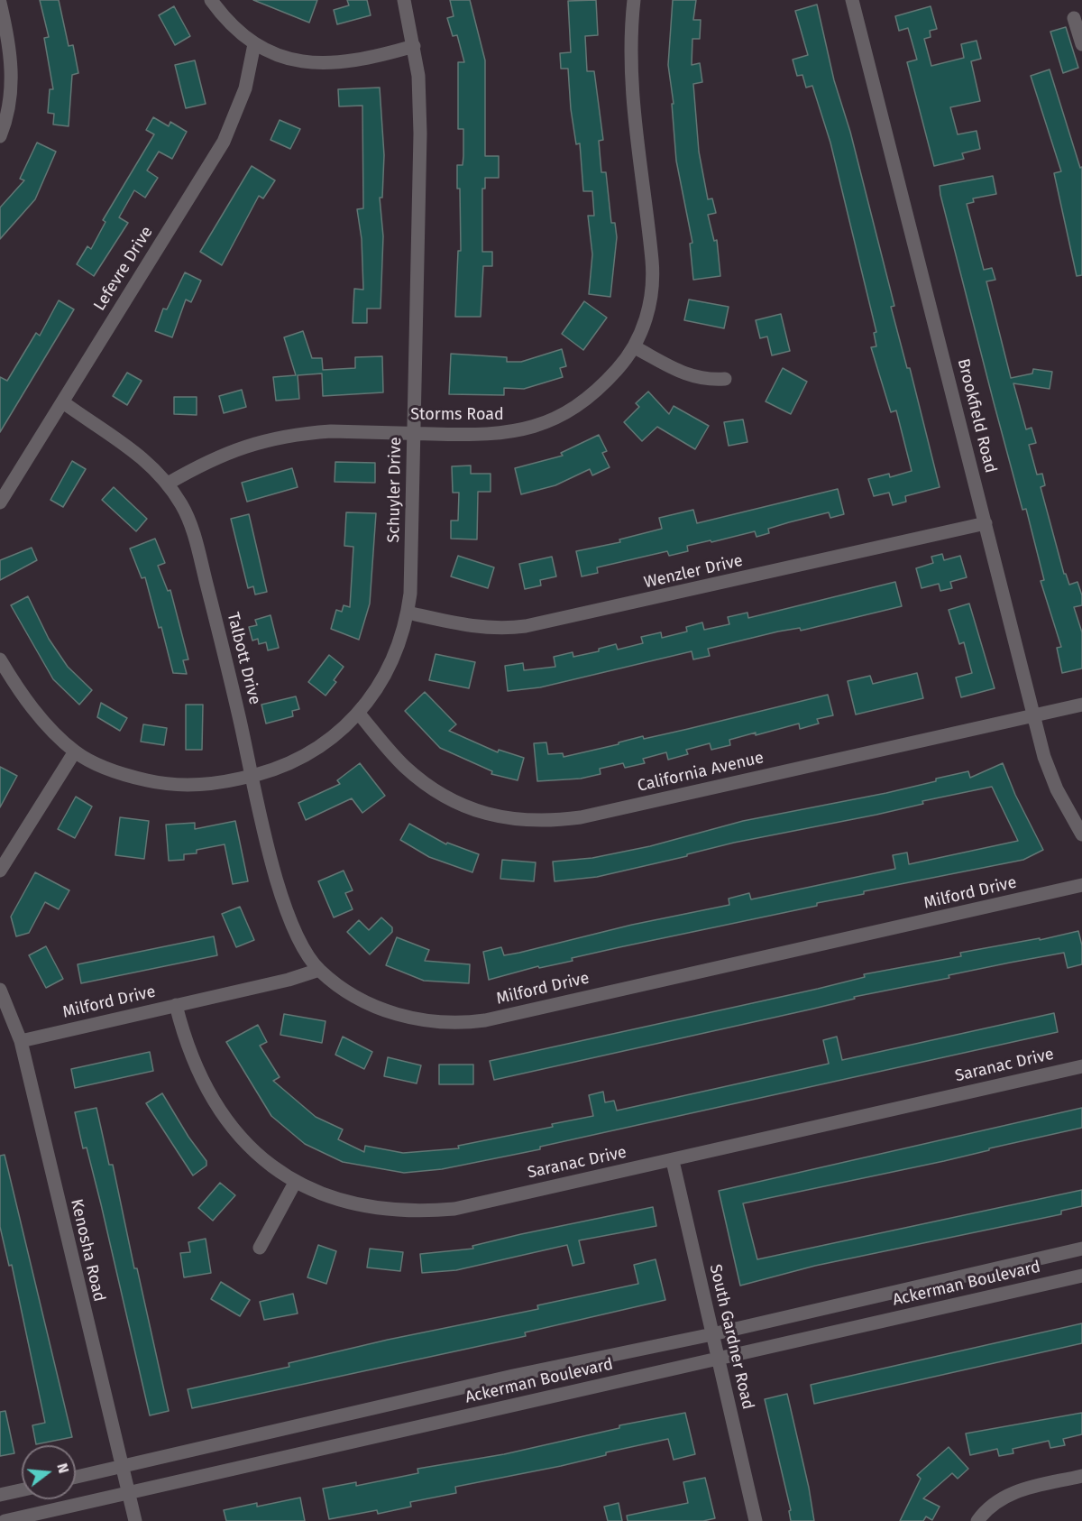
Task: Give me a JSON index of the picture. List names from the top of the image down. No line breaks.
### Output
{"streets":{"street":["Lefevre Drive","Storms Road","Brookfield Road","Schuyler Drive","Wenzler Drive","Talbott Drive","California Avenue","Milford Drive","Saranac Drive","Kenosha Road","Ackerman Boulevard","South Gardner Road"]},"crossings":[["Lefevre Drive","Talbott Drive"],["Storms Road","Schuyler Drive"],["Storms Road","Talbott Drive"],["Brookfield Road","Wenzler Drive"],["Brookfield Road","California Avenue"],["Schuyler Drive","Wenzler Drive"],["Schuyler Drive","Talbott Drive"],["Schuyler Drive","California Avenue"],["Talbott Drive","Milford Drive"],["Milford Drive","Saranac Drive"],["Milford Drive","Kenosha Road"],["Saranac Drive","South Gardner Road"],["Kenosha Road","Ackerman Boulevard"],["Ackerman Boulevard","South Gardner Road"]],"north":"right"}
